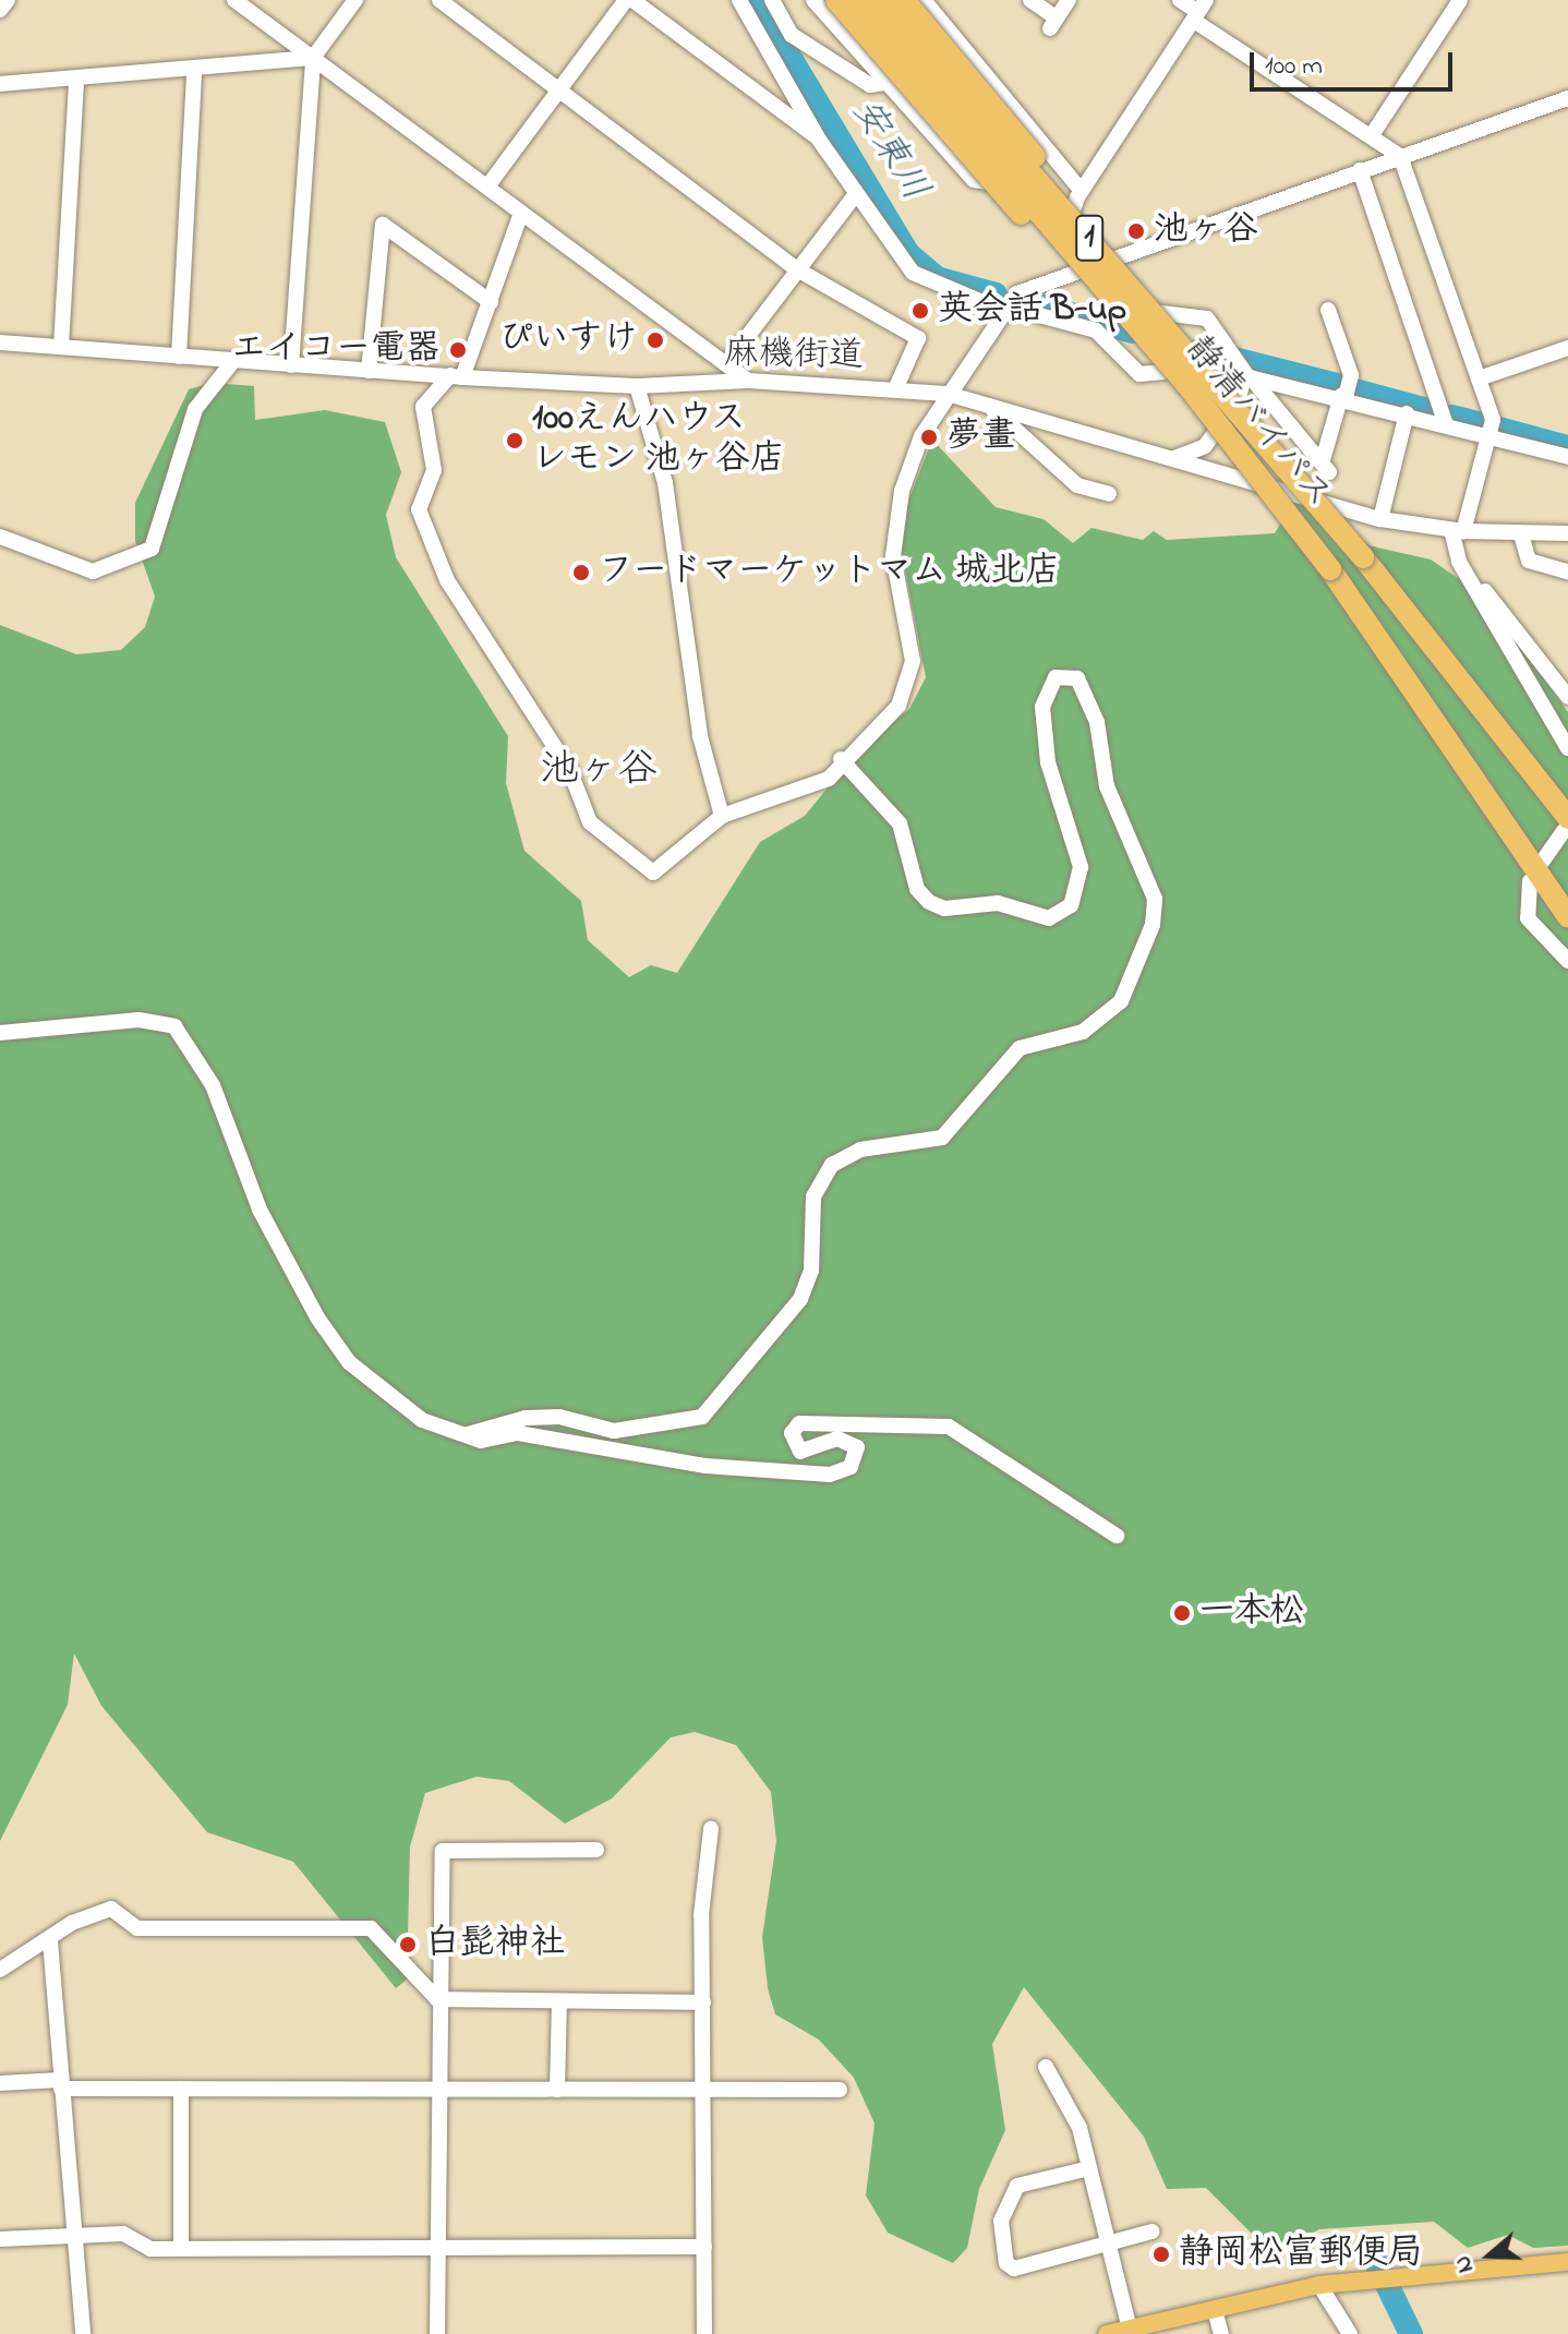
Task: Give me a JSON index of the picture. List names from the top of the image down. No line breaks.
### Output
{"streets":{"highway":["1","静清バイパス"],"street":["麻機街道"]},"crossings":[["1","麻機街道"],["1","静清バイパス"]],"districts":["池ヶ谷"],"water":["安東川"],"places":["池ヶ谷","英会話 B-up","ぴいすけ","エイコー電器","夢畫","100えんハウス レモン 池ヶ谷店","フードマーケットマム 城北店","一本松","白髭神社","静岡松富郵便局"],"scale_bar":"100 m","north":"left"}
